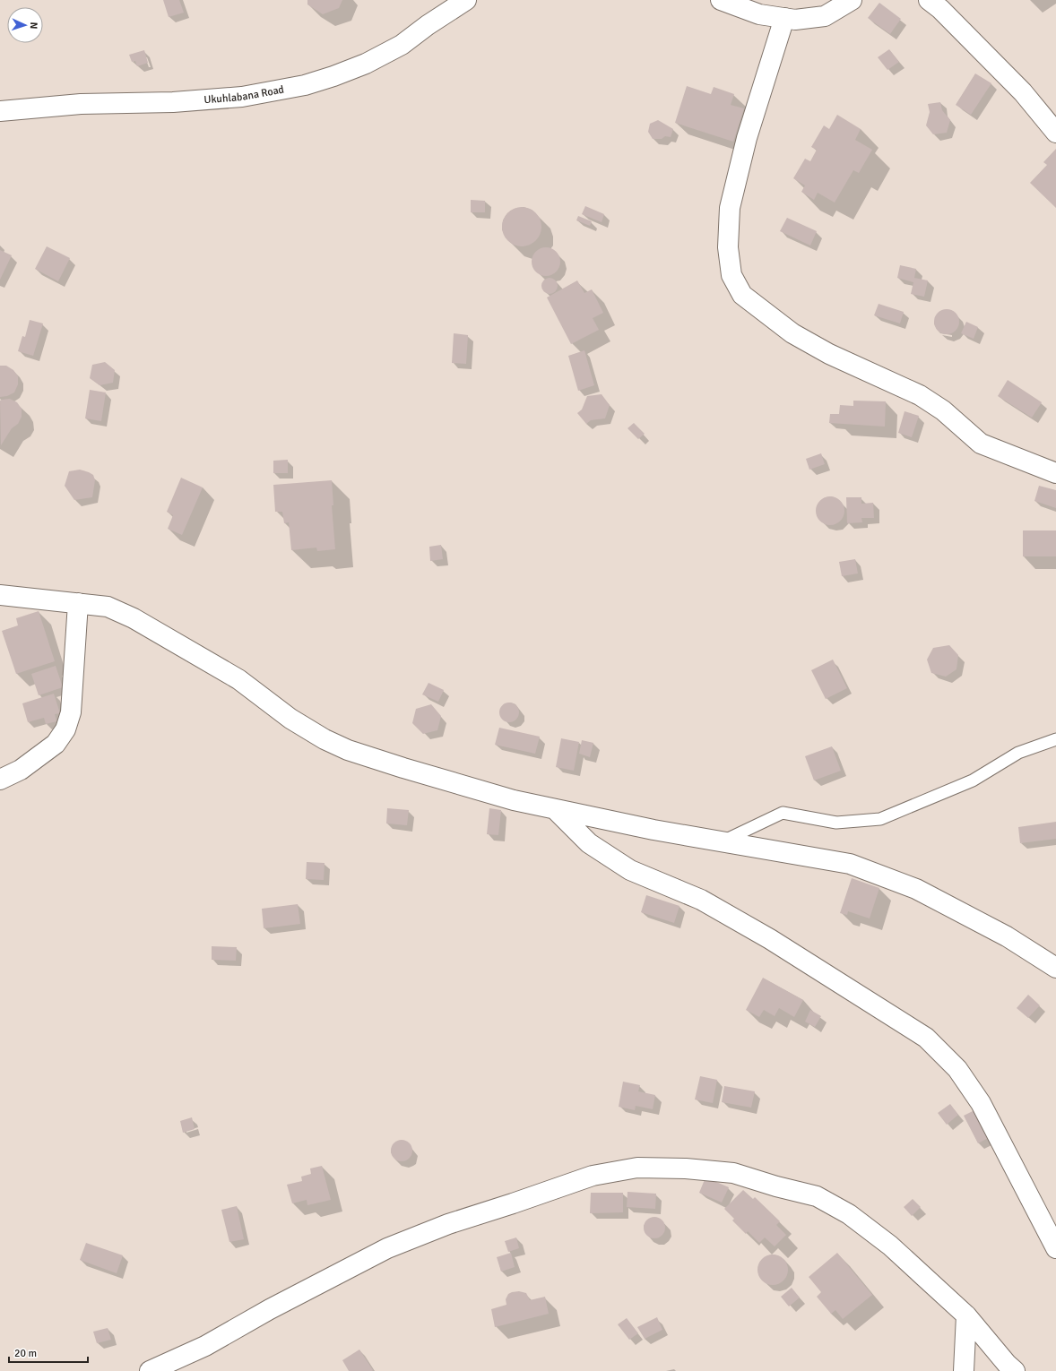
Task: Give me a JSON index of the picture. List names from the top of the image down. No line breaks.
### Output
{"streets":{"street":["Ukuhlabana Road"]},"scale_bar":"20 m","north":"right"}
